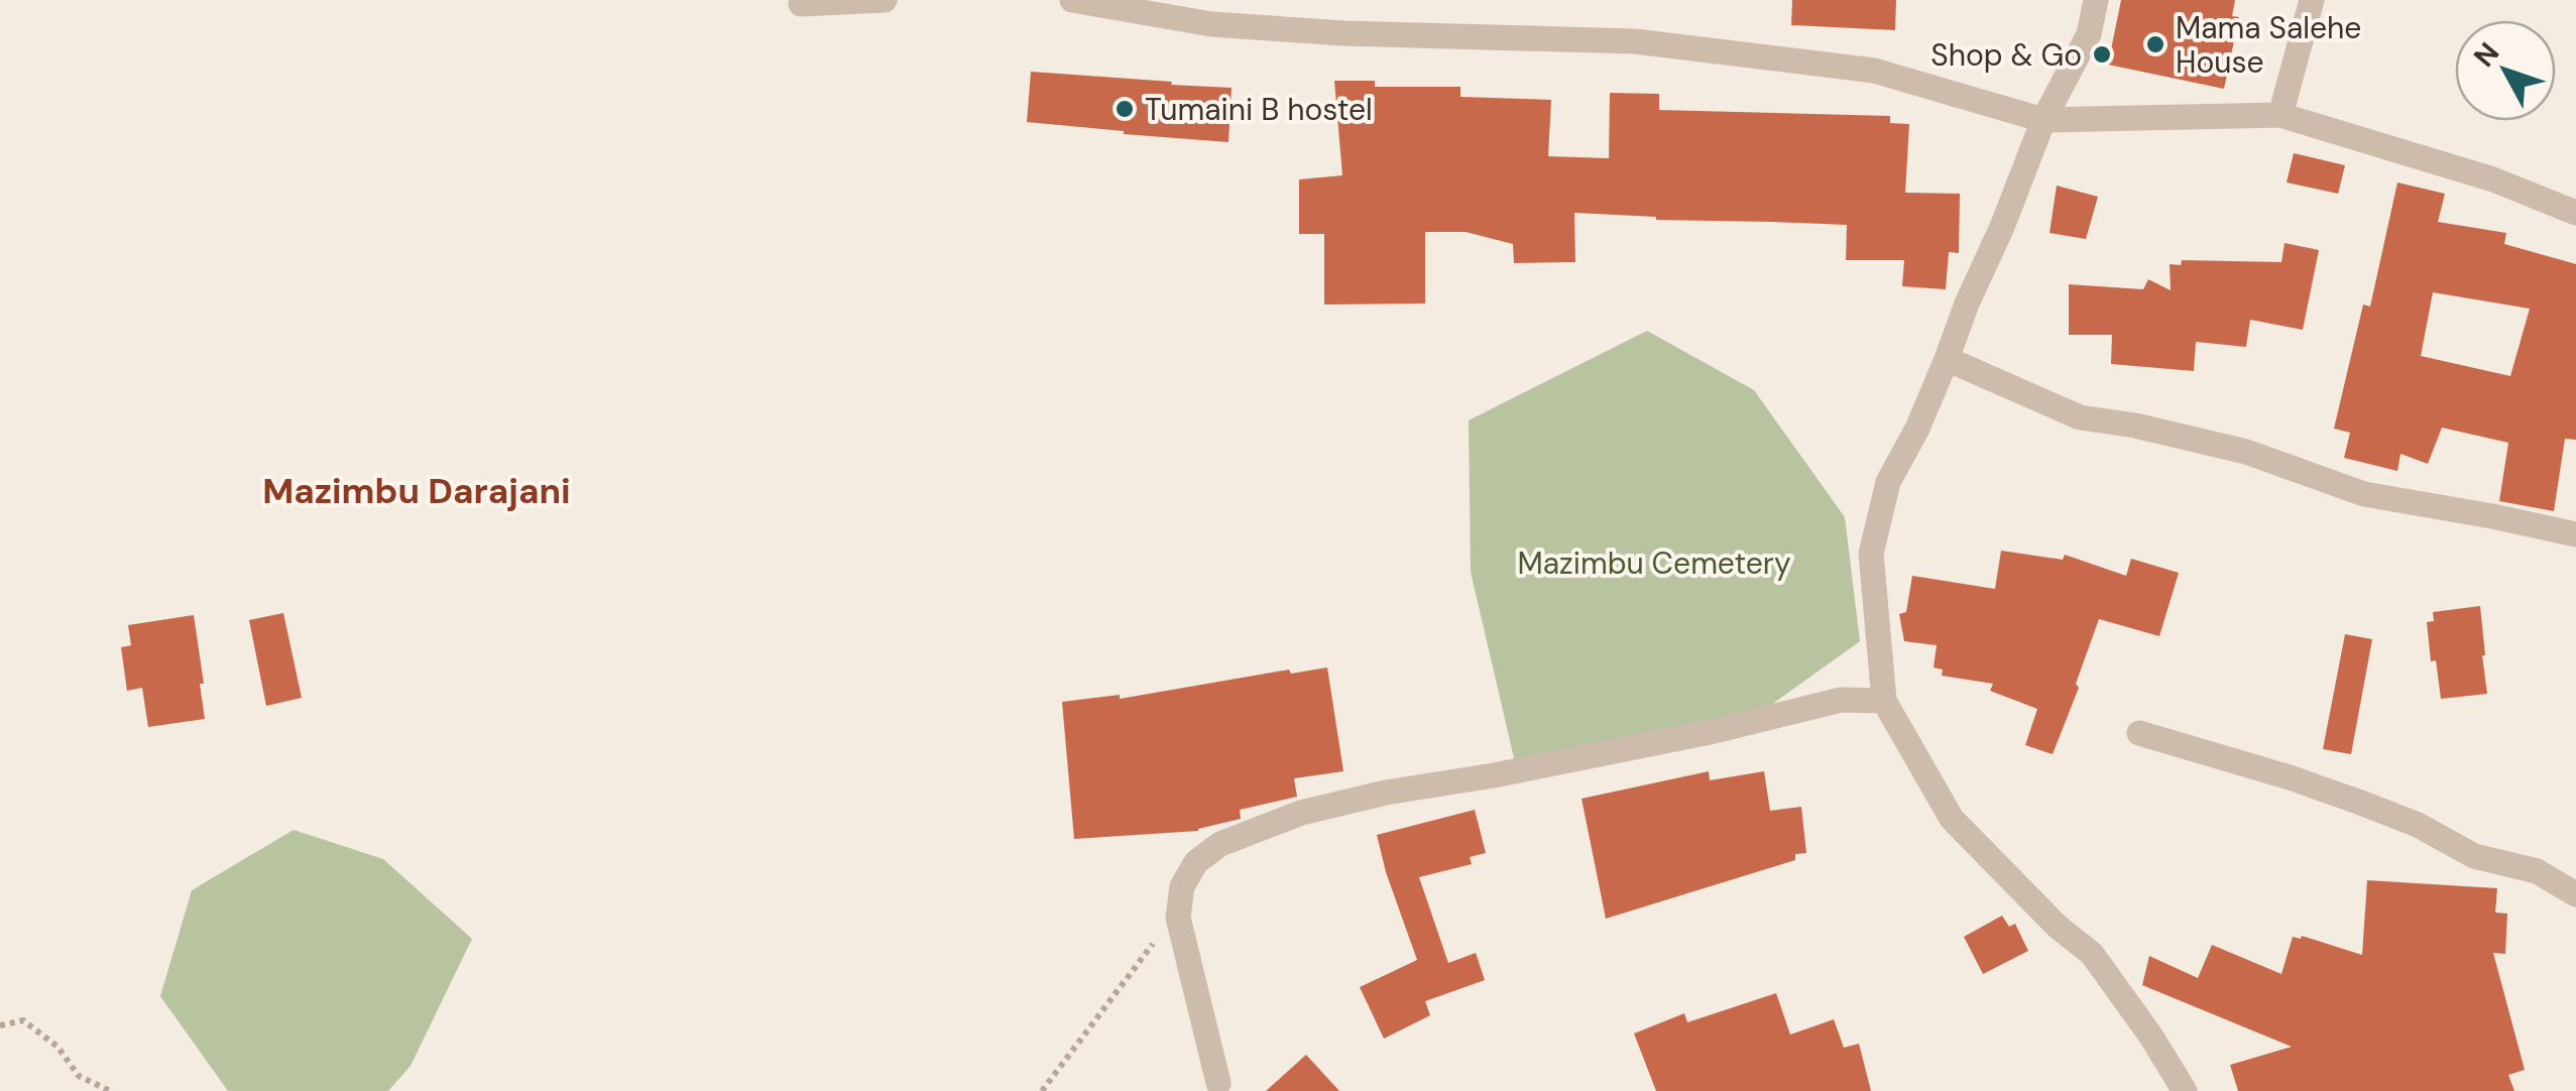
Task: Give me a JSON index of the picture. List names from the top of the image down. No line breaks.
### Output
{"districts":["Mazimbu Darajani"],"parks":["Mazimbu Cemetery"],"places":["Mama Salehe House","Shop & Go","Tumaini B hostel"],"north":"top left"}
